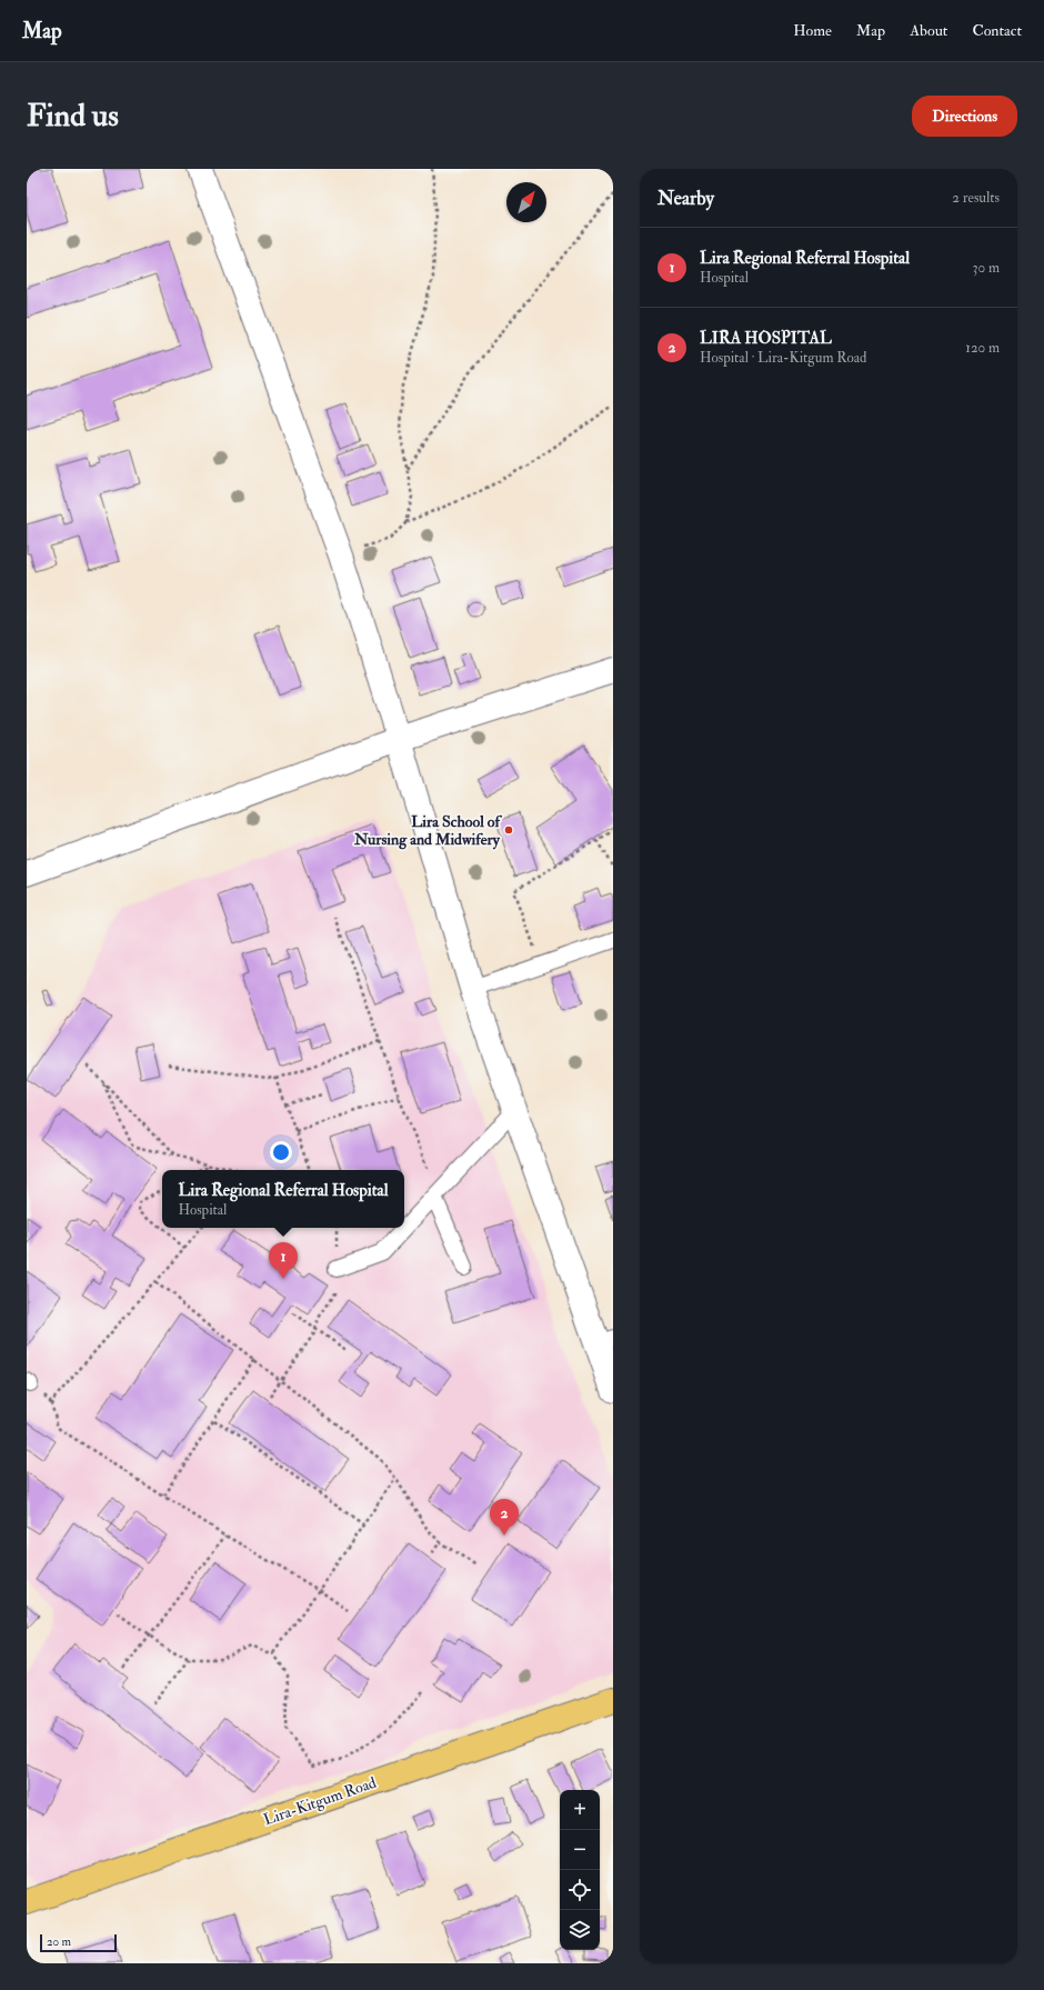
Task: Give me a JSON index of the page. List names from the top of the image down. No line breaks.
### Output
{"streets":{"main road":["Lira-Kitgum Road"]},"places":["Lira School of Nursing and Midwifery"],"scale_bar":"20 m","north":"top right","page":{"header":"Map","nav":["Home","Map","About","Contact"],"buttons":"Directions","title":"Find us","heading":["Nearby","2 results"],"list":[{"mark":"1","name":"Lira Regional Referral Hospital","note":"Hospital","value":"30 m"},{"mark":"2","name":"LIRA HOSPITAL","note":"Hospital · Lira-Kitgum Road","value":"120 m"}],"popup":["Lira Regional Referral Hospital","Hospital"],"pins":["1","2"],"map_buttons":["+","−"],"scale":"20 m"}}
